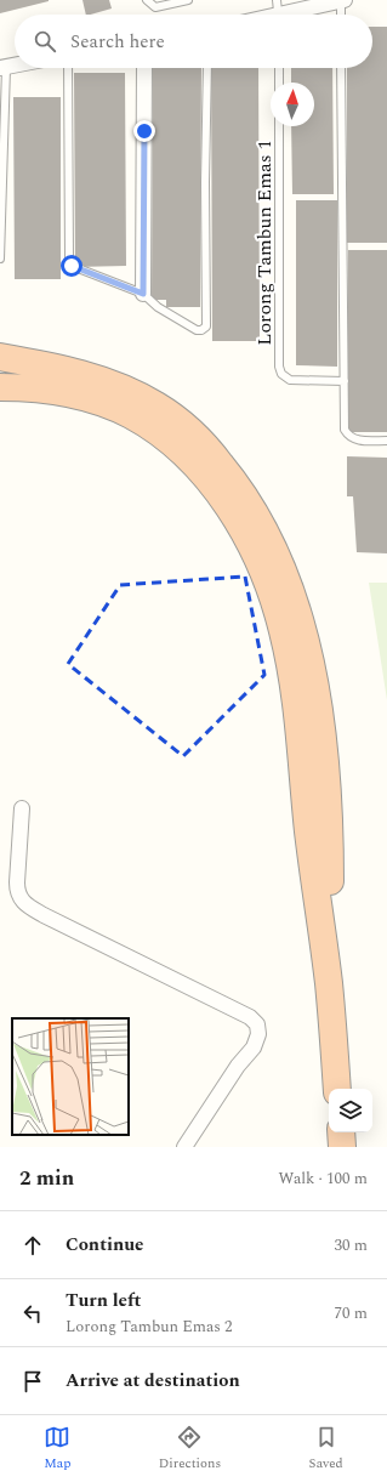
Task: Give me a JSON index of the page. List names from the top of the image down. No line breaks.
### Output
{"streets":{"lane":["Lorong Tambun Emas 1"]},"north":"top","page":{"search":"Search here","heading":["2 min","Walk · 100 m"],"list":[["Continue","30 m"],["Turn left","Lorong Tambun Emas 2","70 m"],"Arrive at destination"],"nav":["Map","Directions","Saved"]}}
